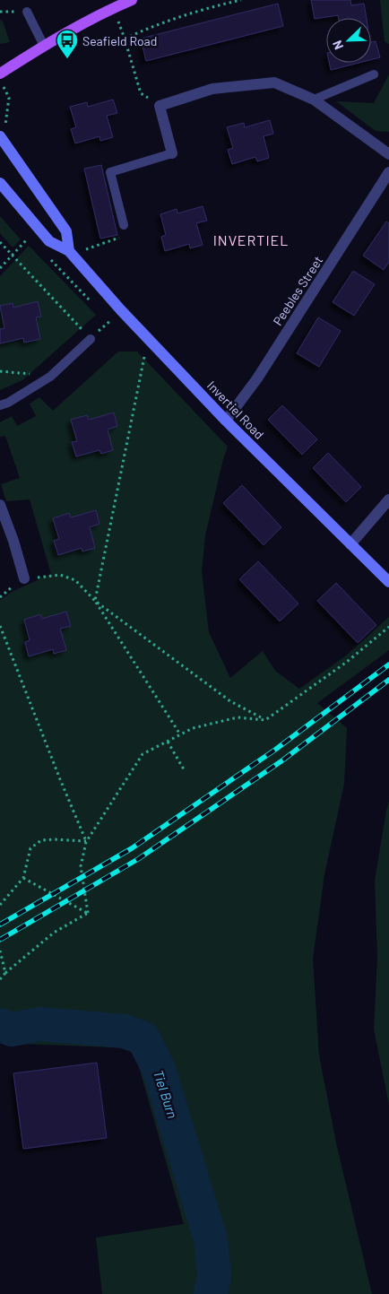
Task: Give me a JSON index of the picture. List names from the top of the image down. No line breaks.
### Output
{"streets":{"main road":["Invertiel Road"],"street":["Peebles Street"]},"crossings":[["Peebles Street","Invertiel Road"]],"districts":["INVERTIEL"],"water":["Tiel Burn"],"places":{"bus stop":["Seafield Road"]},"north":"bottom left"}
